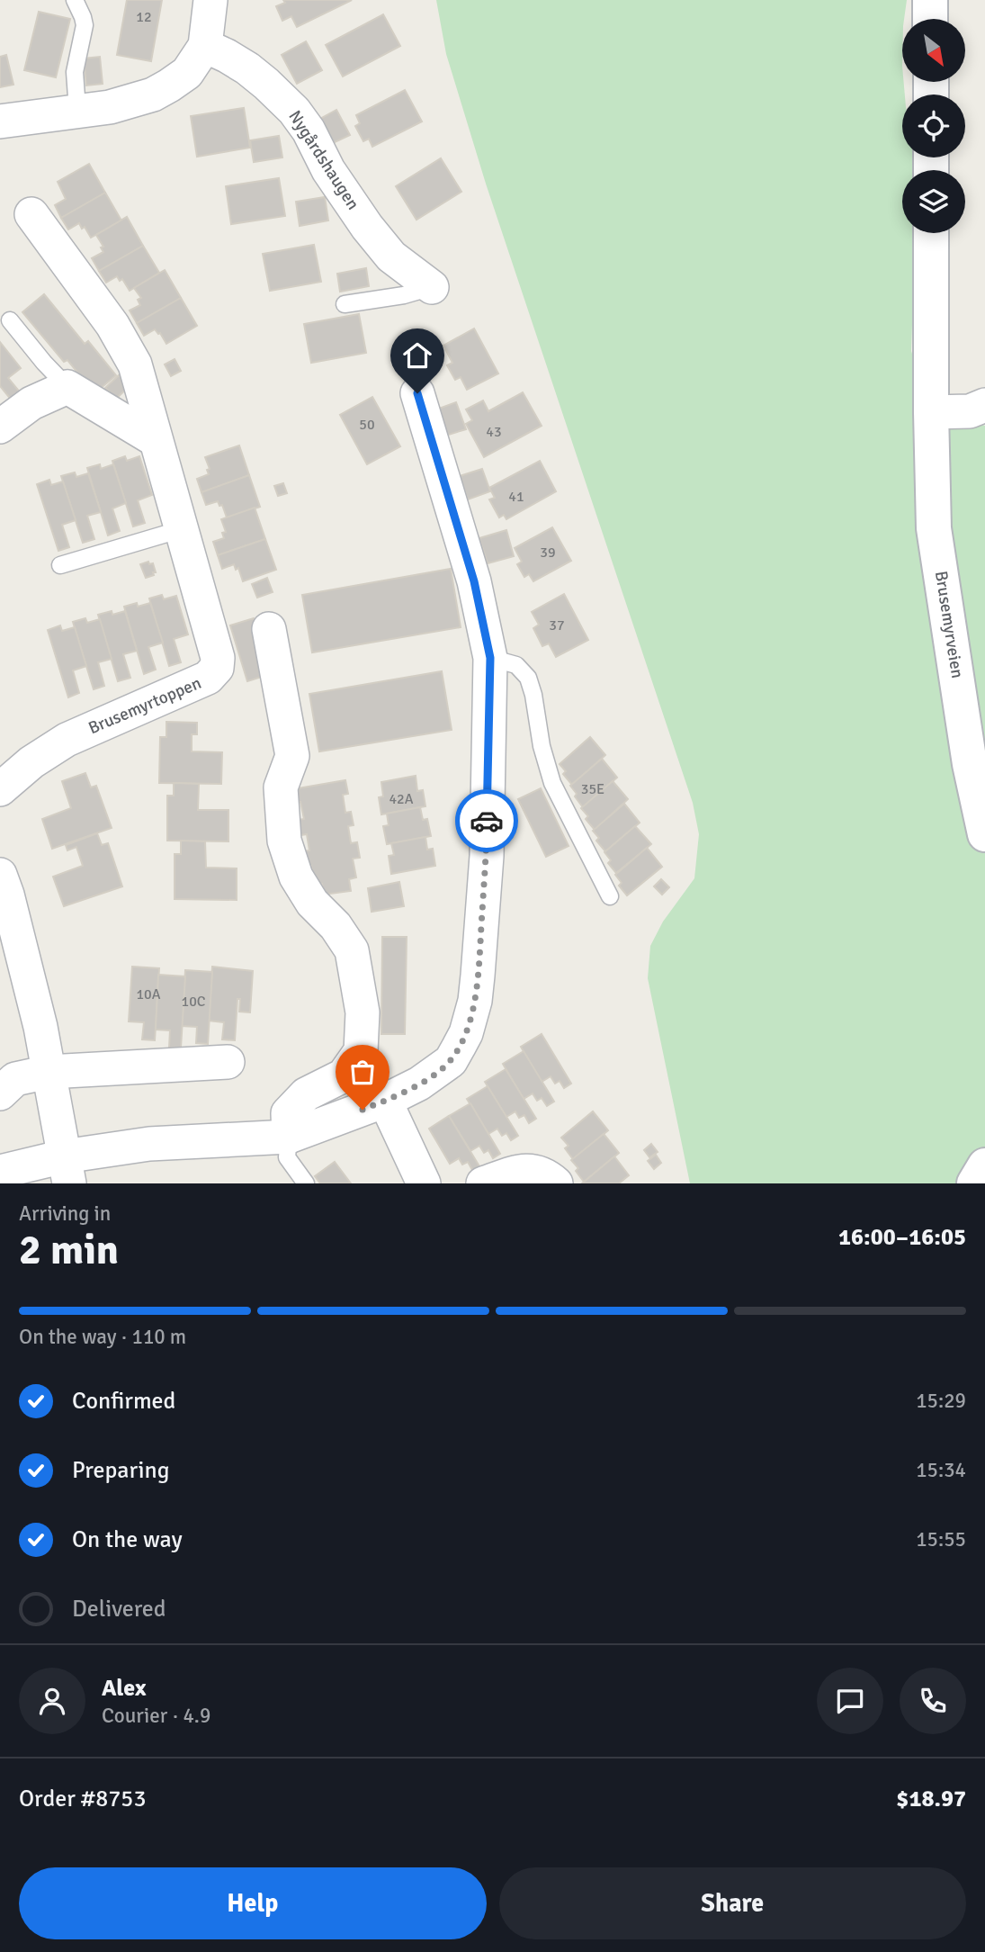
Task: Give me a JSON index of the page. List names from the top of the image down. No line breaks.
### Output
{"streets":{"street":["Nygårdshaugen","Brusemyrveien","Brusemyrtoppen"]},"house_numbers":["12","50","43","41","39","37","35E","42A","10A","10C"],"north":"bottom right","page":{"heading":["2 min","Arriving in","16:00–16:05"],"panel":["Alex","Courier · 4.9","Order #8753","$18.97"],"bar":"On the way · 110 m","list":[["Confirmed","15:29"],["Preparing","15:34"],["On the way","15:55"],"Delivered"],"buttons":["Help","Share"]}}
